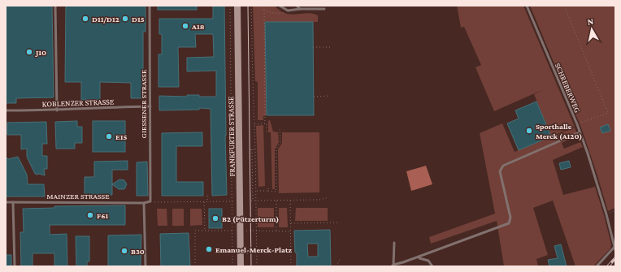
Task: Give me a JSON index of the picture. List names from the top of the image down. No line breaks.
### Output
{"streets":{"main road":["FRANKFURTER STRASSE"],"lane":["SCHREBERWEG","KOBLENZER STRASSE","GIESSENER STRASSE","MAINZER STRASSE"]},"crossings":[["KOBLENZER STRASSE","GIESSENER STRASSE"],["GIESSENER STRASSE","MAINZER STRASSE"]],"places":["D11/D12","D15","A18","J10","Sporthalle Merck (A120)","E15","F61","B2 (Pützerturm)","Emanuel-Merck-Platz","B30"],"north":"top"}
